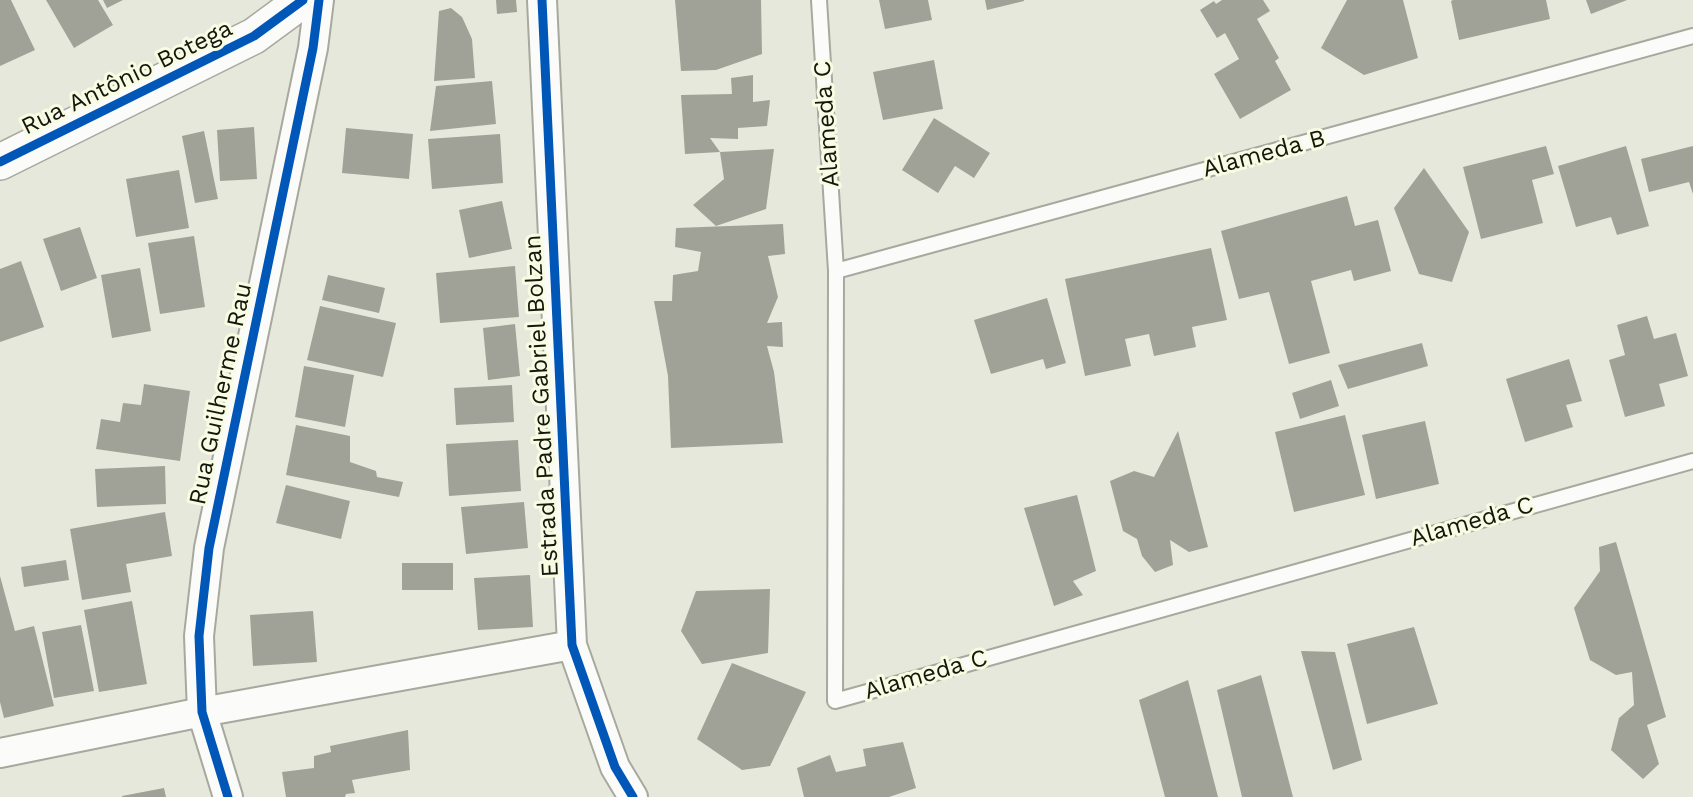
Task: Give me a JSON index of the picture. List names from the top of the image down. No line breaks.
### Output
{"streets":{"street":["Rua Antônio Botega","Rua Guilherme Rau","Estrada Padre Gabriel Bolzan"],"lane":["Alameda C","Alameda B"]},"crossings":[["Alameda C","Alameda B"]]}
